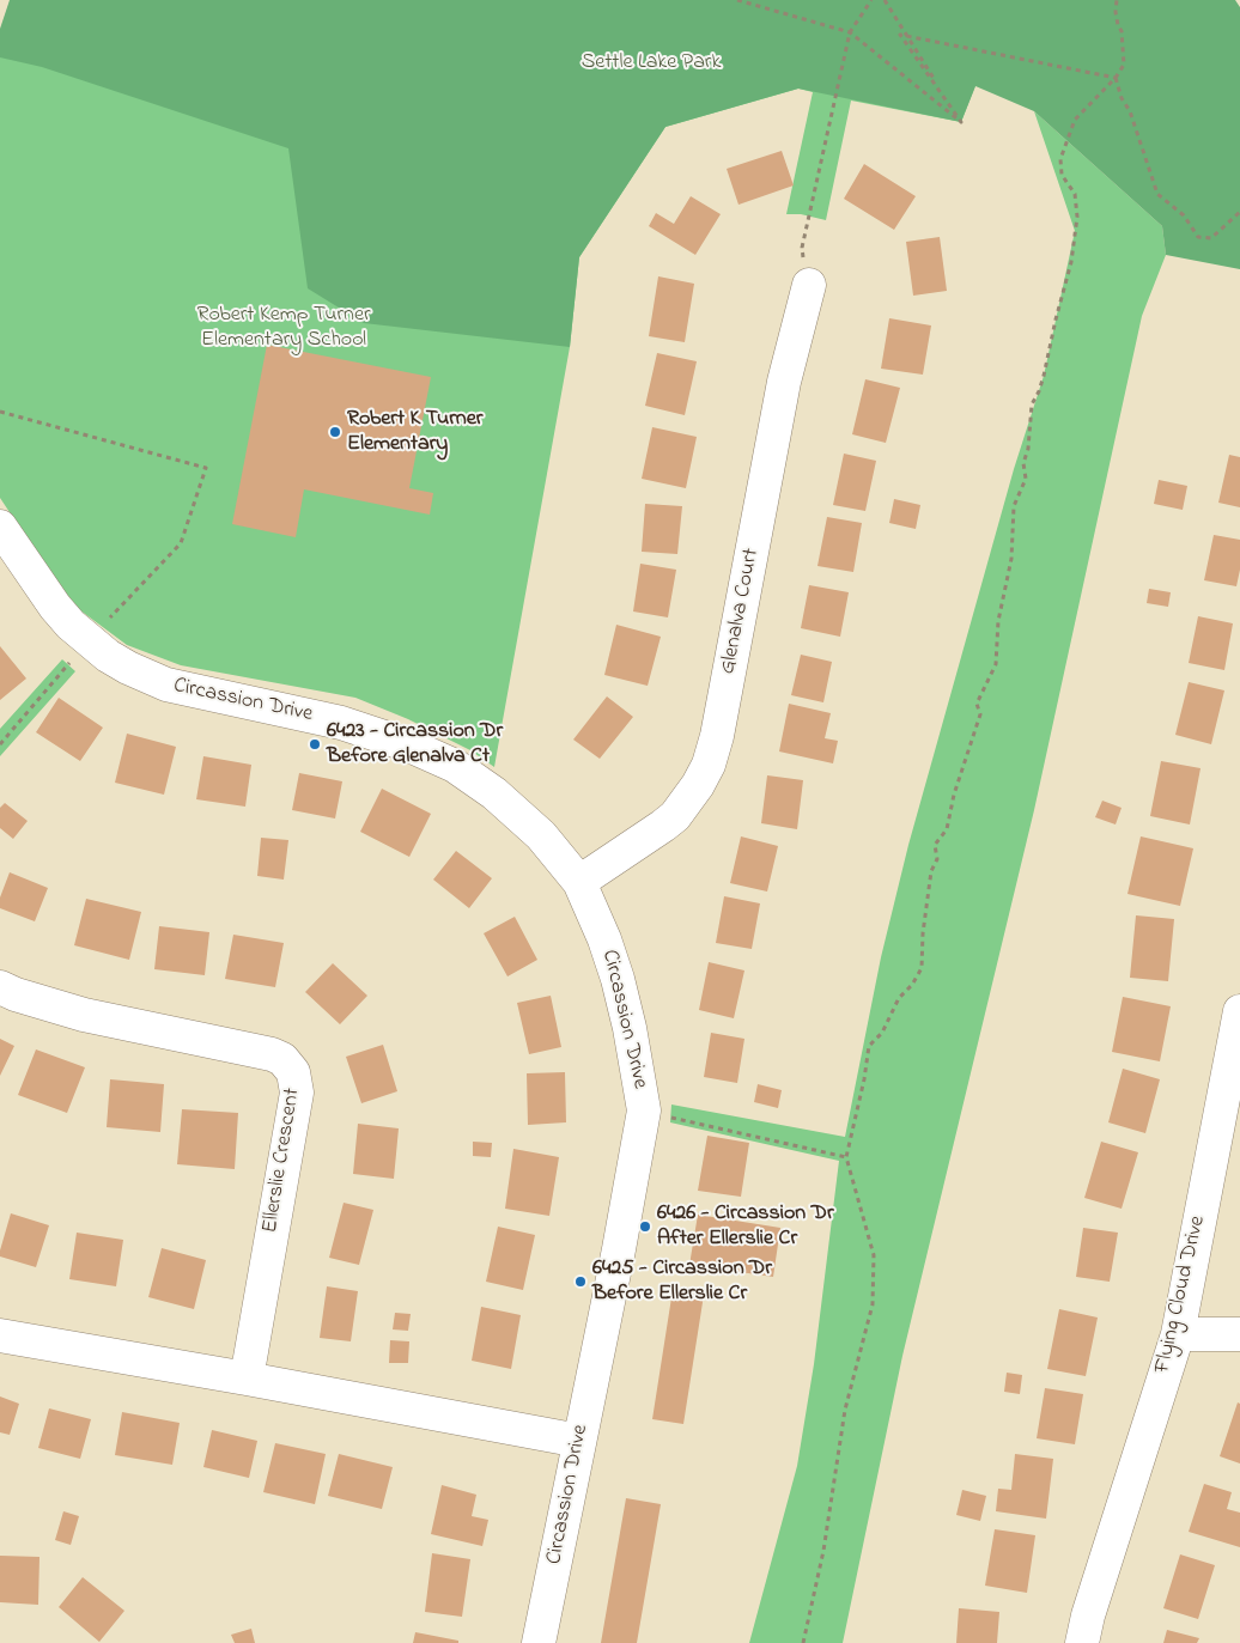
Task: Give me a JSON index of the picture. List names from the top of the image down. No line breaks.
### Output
{"streets":{"street":["Glenalva Court","Circassion Drive","Ellerslie Crescent","Flying Cloud Drive"]},"crossings":[["Glenalva Court","Circassion Drive"]],"parks":["Settle Lake Park","Robert Kemp Turner Elementary School"],"places":["Robert K Turner Elementary","6423 - Circassion Dr Before Glenalva Ct","6426 - Circassion Dr After Ellerslie Cr","6425 - Circassion Dr Before Ellerslie Cr"]}
